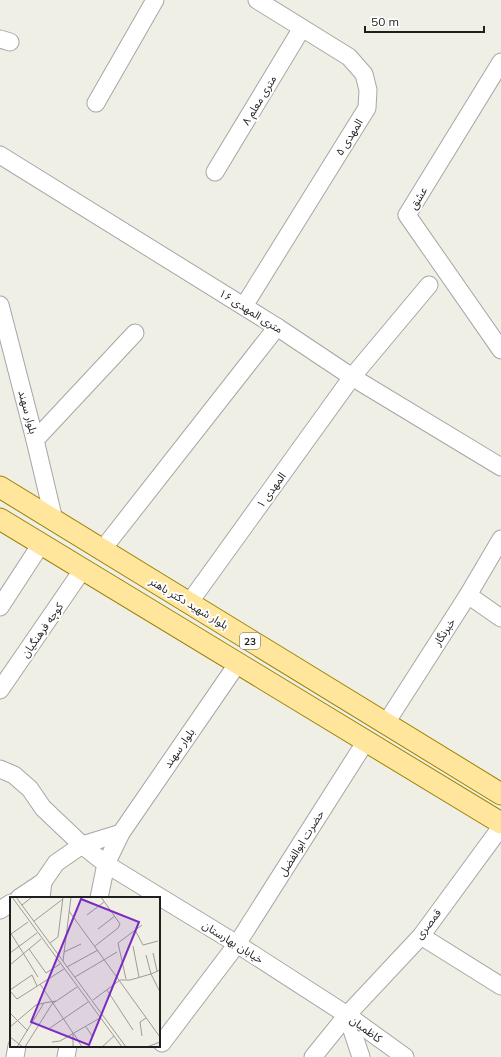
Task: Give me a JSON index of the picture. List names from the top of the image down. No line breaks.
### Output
{"streets":{"main road":["بلوار شهید دکتر باهنر","23"],"street":["۸ متری معلم","المهدی ۵","عشق","۱۶ متری المهدی","بلوار سهند","المهدی ۱","کوچه فرهنگیان","خبرنگار","حضرت ابوالفضل","قمصری","خیابان بهارستان","کاظمیان"]},"crossings":[["۸ متری معلم","المهدی ۵"],["المهدی ۵","۱۶ متری المهدی"],["۱۶ متری المهدی","المهدی ۱"],["بلوار سهند","بلوار شهید دکتر باهنر"],["بلوار سهند","23"],["بلوار سهند","خیابان بهارستان"],["المهدی ۱","بلوار شهید دکتر باهنر"],["بلوار شهید دکتر باهنر","خبرنگار"],["کوچه فرهنگیان","23"],["23","حضرت ابوالفضل"],["حضرت ابوالفضل","خیابان بهارستان"],["قمصری","خیابان بهارستان"],["قمصری","کاظمیان"],["خیابان بهارستان","کاظمیان"]],"scale_bar":"50 m"}
